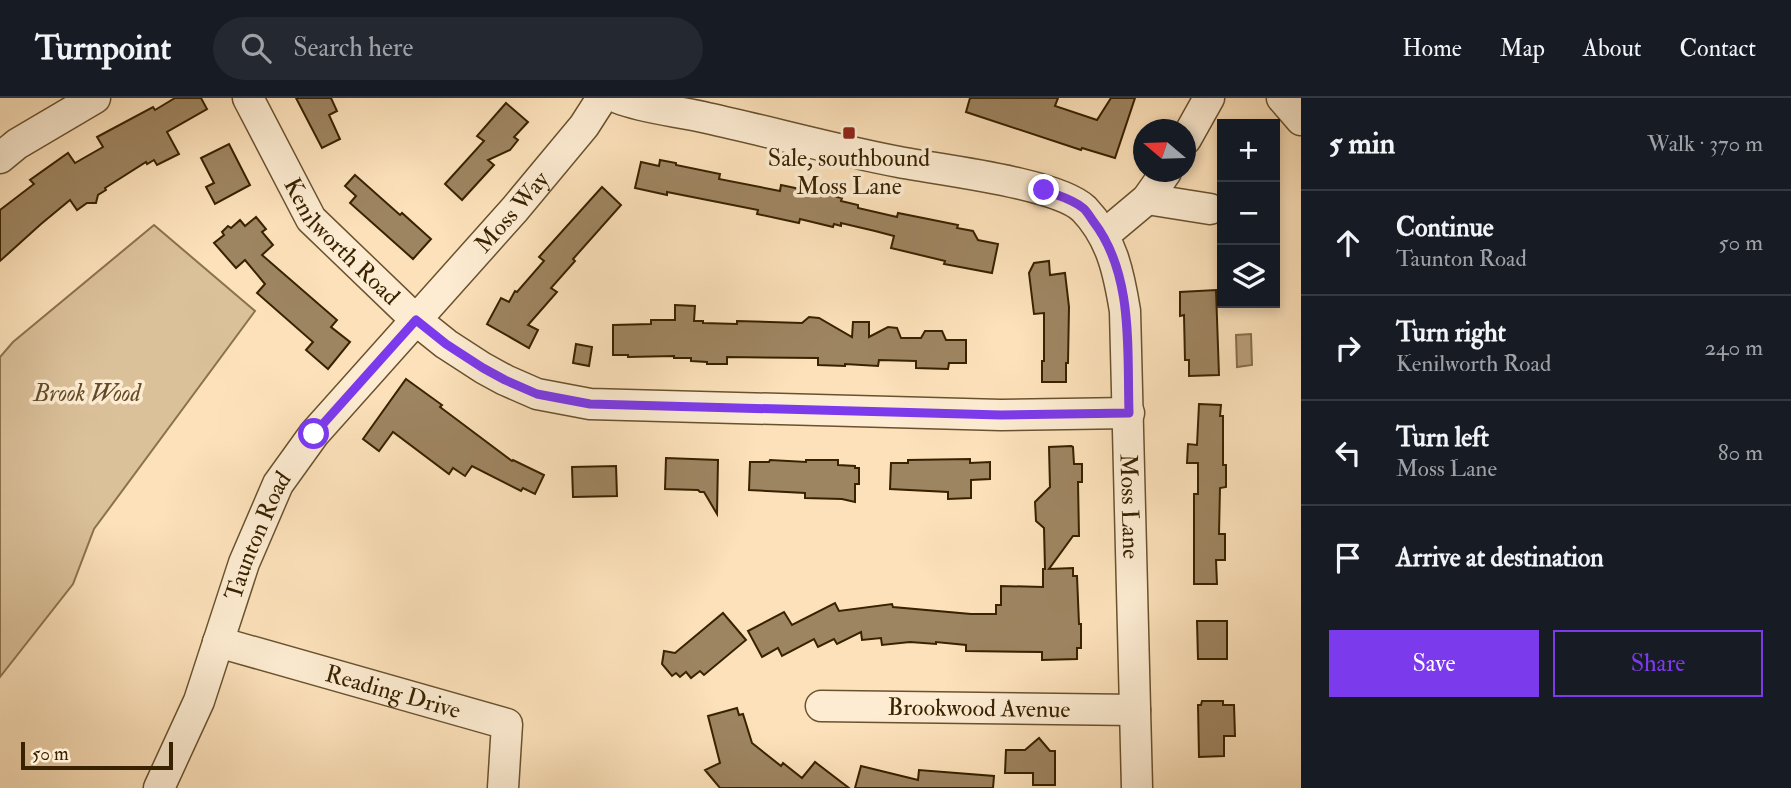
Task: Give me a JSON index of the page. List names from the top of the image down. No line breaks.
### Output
{"streets":{"street":["Moss Way","Kenilworth Road","Moss Lane","Taunton Road","Reading Drive","Brookwood Avenue"]},"crossings":[["Moss Way","Kenilworth Road"],["Moss Way","Taunton Road"],["Kenilworth Road","Moss Lane"],["Kenilworth Road","Taunton Road"],["Moss Lane","Brookwood Avenue"],["Taunton Road","Reading Drive"]],"parks":["Brook Wood"],"places":{"transit":["Sale, southbound Moss Lane"]},"scale_bar":"50 m","north":"left","page":{"header":"Turnpoint","search":"Search here","nav":["Home","Map","About","Contact"],"heading":["5 min","Walk · 370 m"],"map_buttons":["+","−"],"list":[["Continue","Taunton Road","50 m"],["Turn right","Kenilworth Road","240 m"],["Turn left","Moss Lane","80 m"],"Arrive at destination"],"buttons":["Save","Share"],"scale":"50 m"}}
